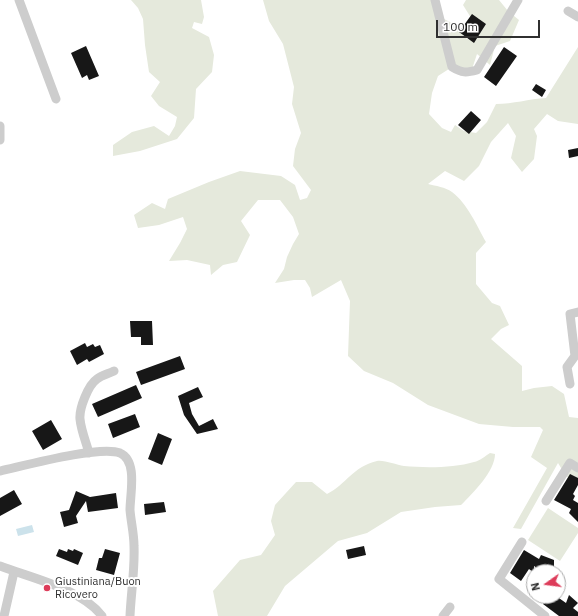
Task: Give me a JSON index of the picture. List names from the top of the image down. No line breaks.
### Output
{"places":["Giustiniana/Buon Ricovero"],"scale_bar":"100 m","north":"left"}
